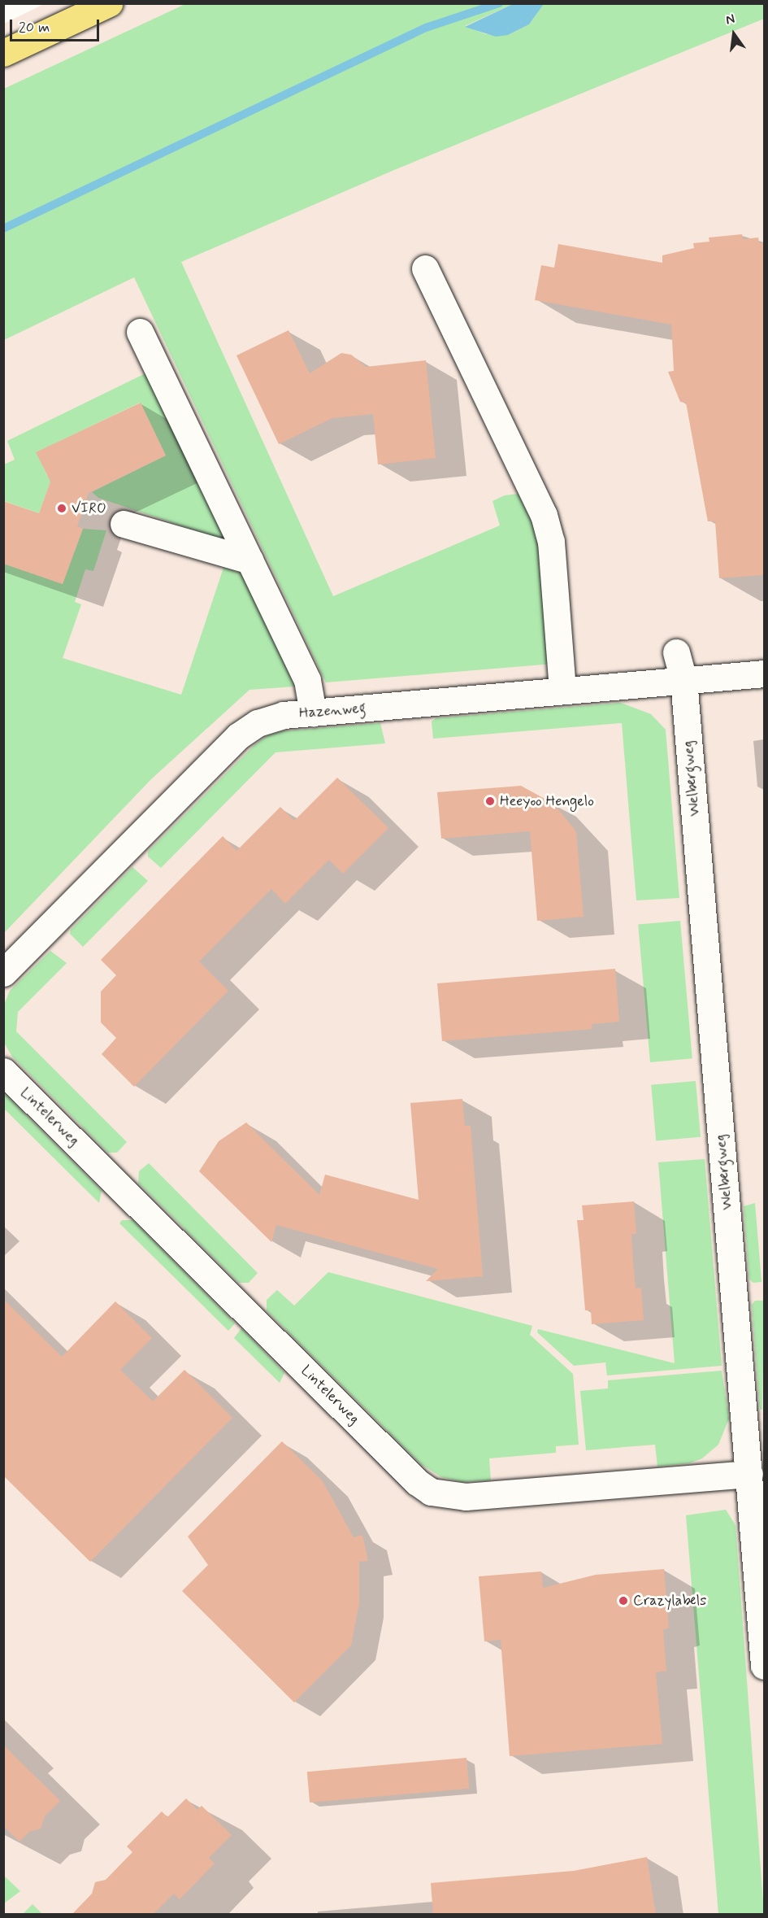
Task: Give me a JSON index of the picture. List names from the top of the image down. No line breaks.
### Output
{"streets":{"street":["Hazenweg","Welbergweg","Lintelerweg"]},"crossings":[["Hazenweg","Welbergweg"],["Welbergweg","Lintelerweg"]],"places":["VIRO","Heeyoo Hengelo","Crazylabels"],"scale_bar":"20 m","north":"top"}
